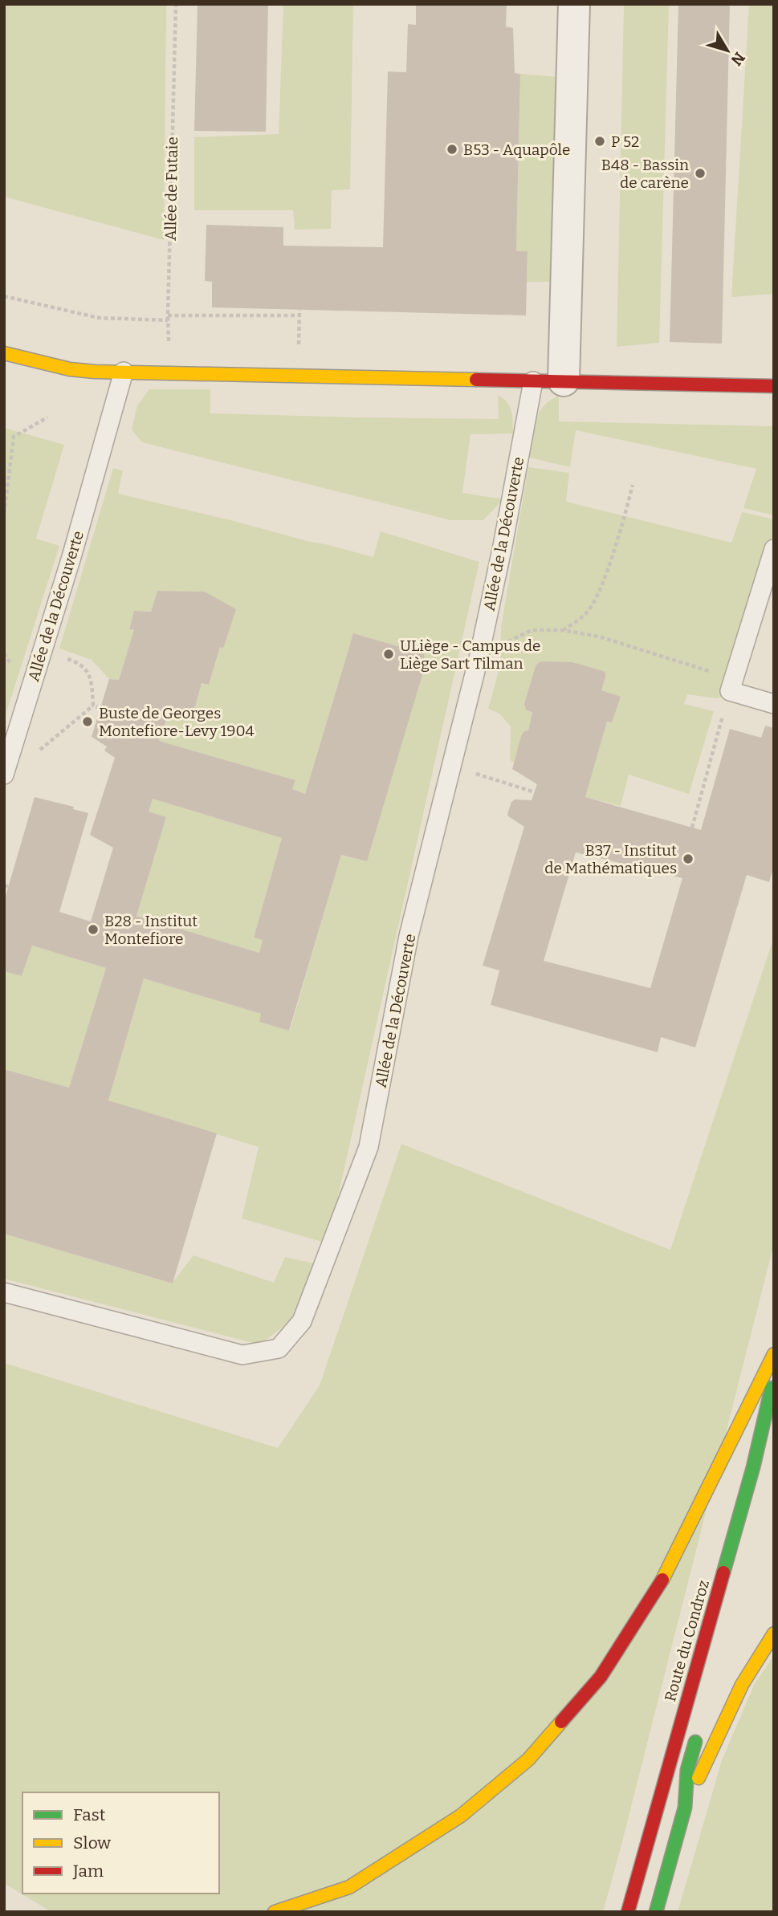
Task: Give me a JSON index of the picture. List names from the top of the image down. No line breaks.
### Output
{"streets":{"main road":["Route du Condroz"],"lane":["Allée de la Découverte"],"path":["Allée de Futaie"]},"places":["P 52","B53 - Aquapôle","B48 - Bassin de carène","ULiège - Campus de Liège Sart Tilman","Buste de Georges Montefiore-Levy 1904","B37 - Institut de Mathématiques","B28 - Institut Montefiore"],"legend":["Fast","Slow","Jam"],"north":"bottom right"}
